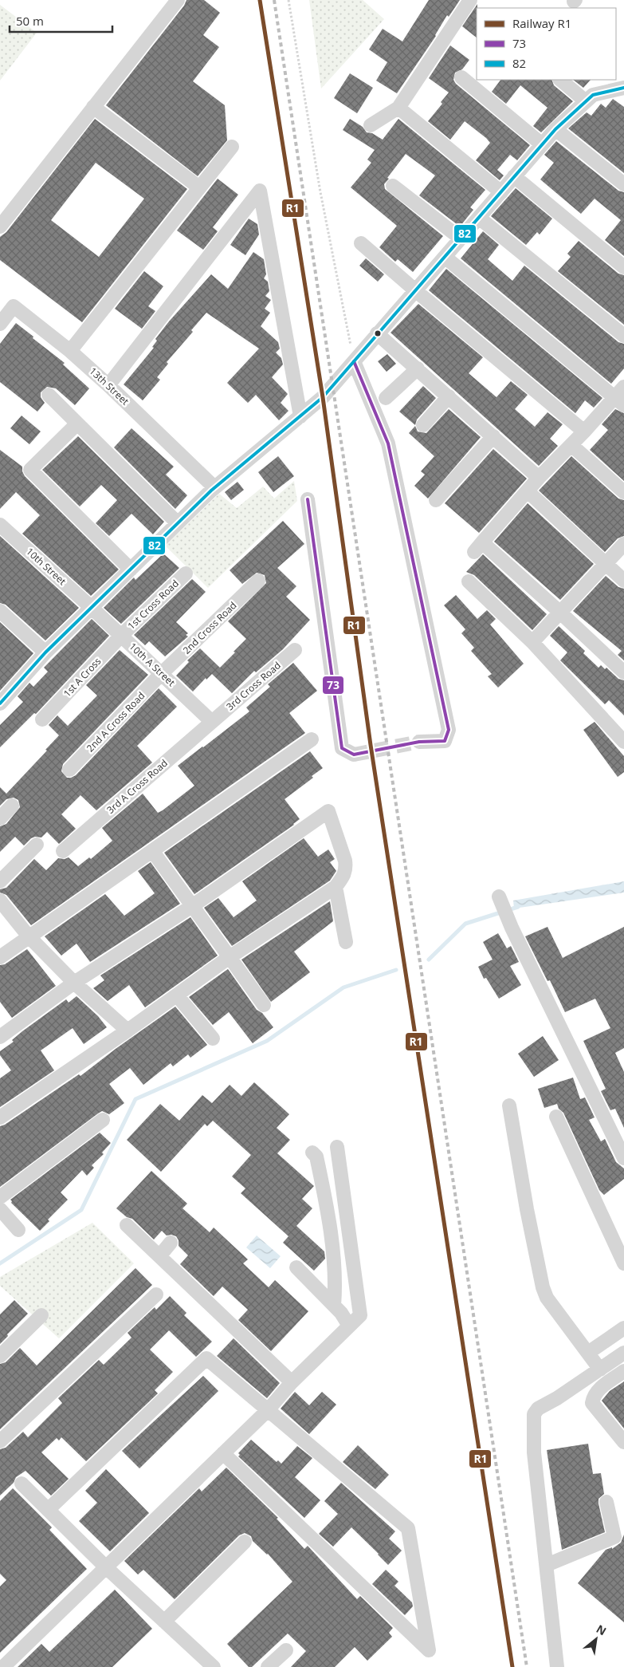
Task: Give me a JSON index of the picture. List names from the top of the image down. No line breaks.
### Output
{"streets":{"street":["13th Street","10th Street","1st Cross Road","2nd Cross Road","10th A Street","1st A Cross","3rd Cross Road","2nd A Cross Road","3rd A Cross Road"]},"crossings":[["10th Street","10th A Street"],["1st Cross Road","10th A Street"],["1st Cross Road","1st A Cross"],["2nd Cross Road","10th A Street"],["2nd Cross Road","2nd A Cross Road"],["10th A Street","1st A Cross"],["10th A Street","3rd Cross Road"],["10th A Street","2nd A Cross Road"],["10th A Street","3rd A Cross Road"],["3rd Cross Road","3rd A Cross Road"]],"lines":["rail line R1","transit line 82","transit line 73"],"legend":["Railway R1","73","82"],"scale_bar":"50 m","north":"top right"}
